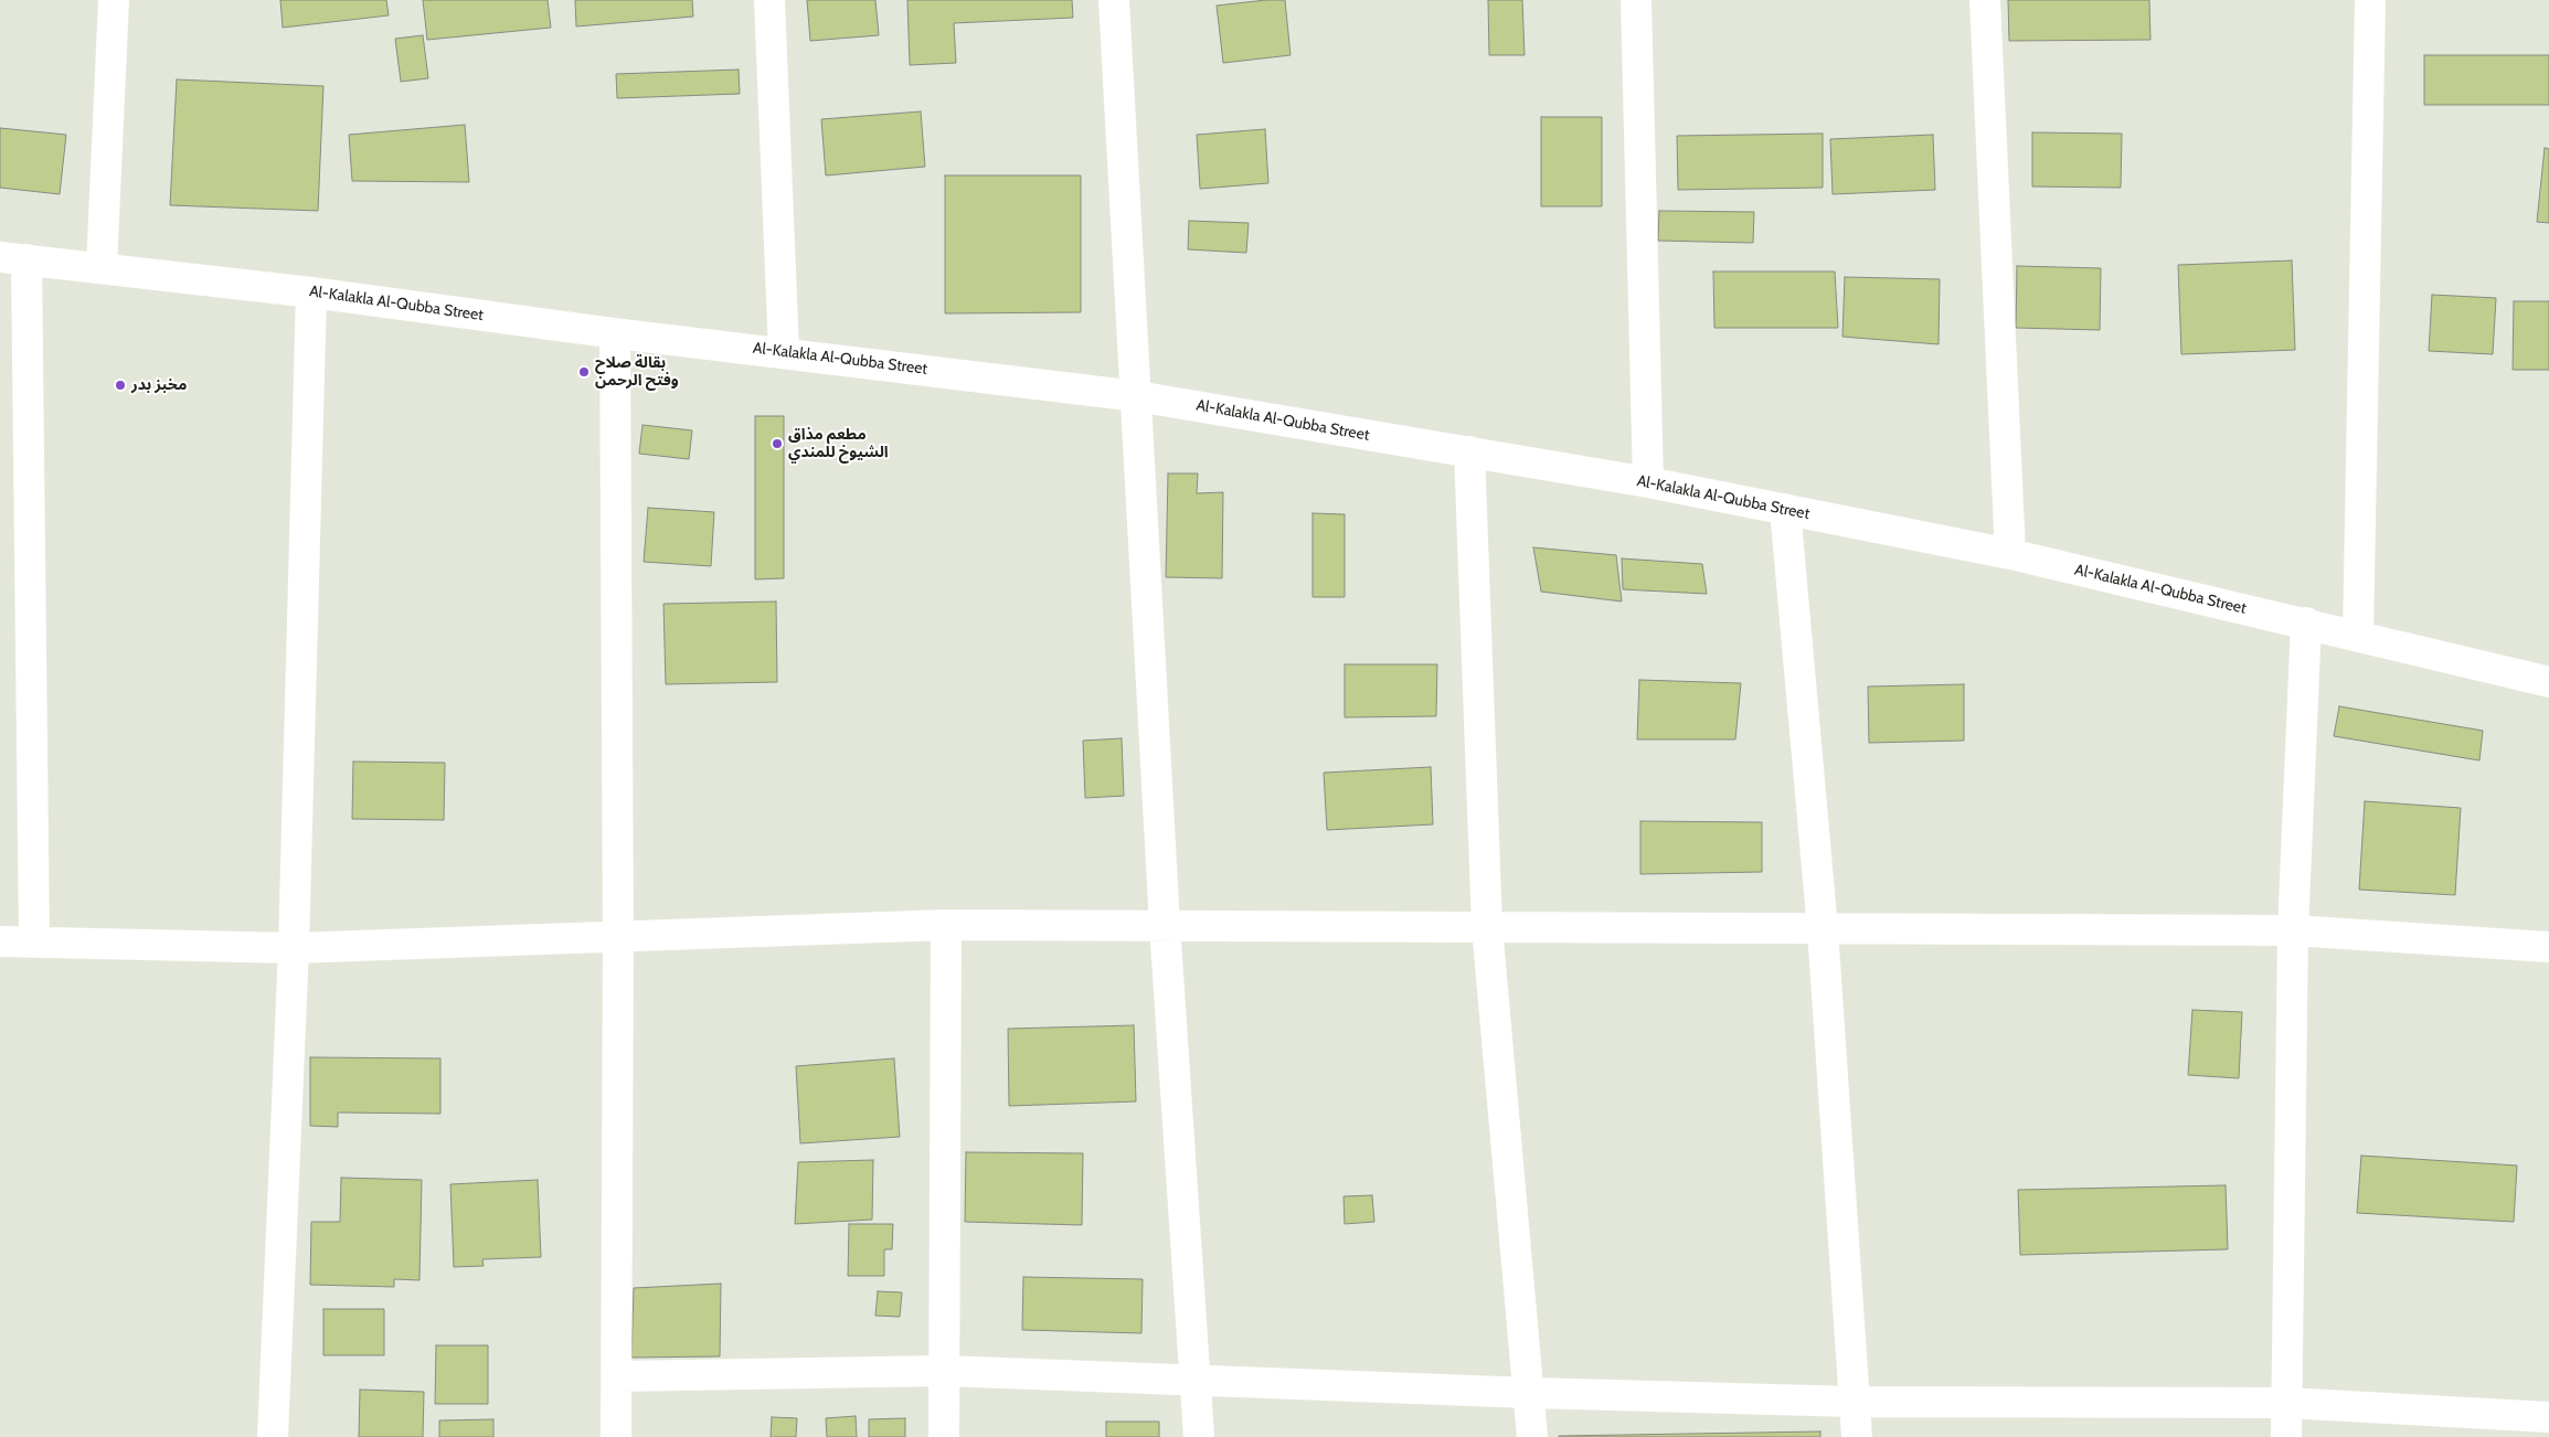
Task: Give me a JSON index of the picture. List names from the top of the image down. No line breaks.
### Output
{"streets":{"street":["Al-Kalakla Al-Qubba Street"]},"places":["بقالة صلاح وفتح الرحمن","مخبز بدر","مطعم مذاق الشيوخ للمندي"]}
